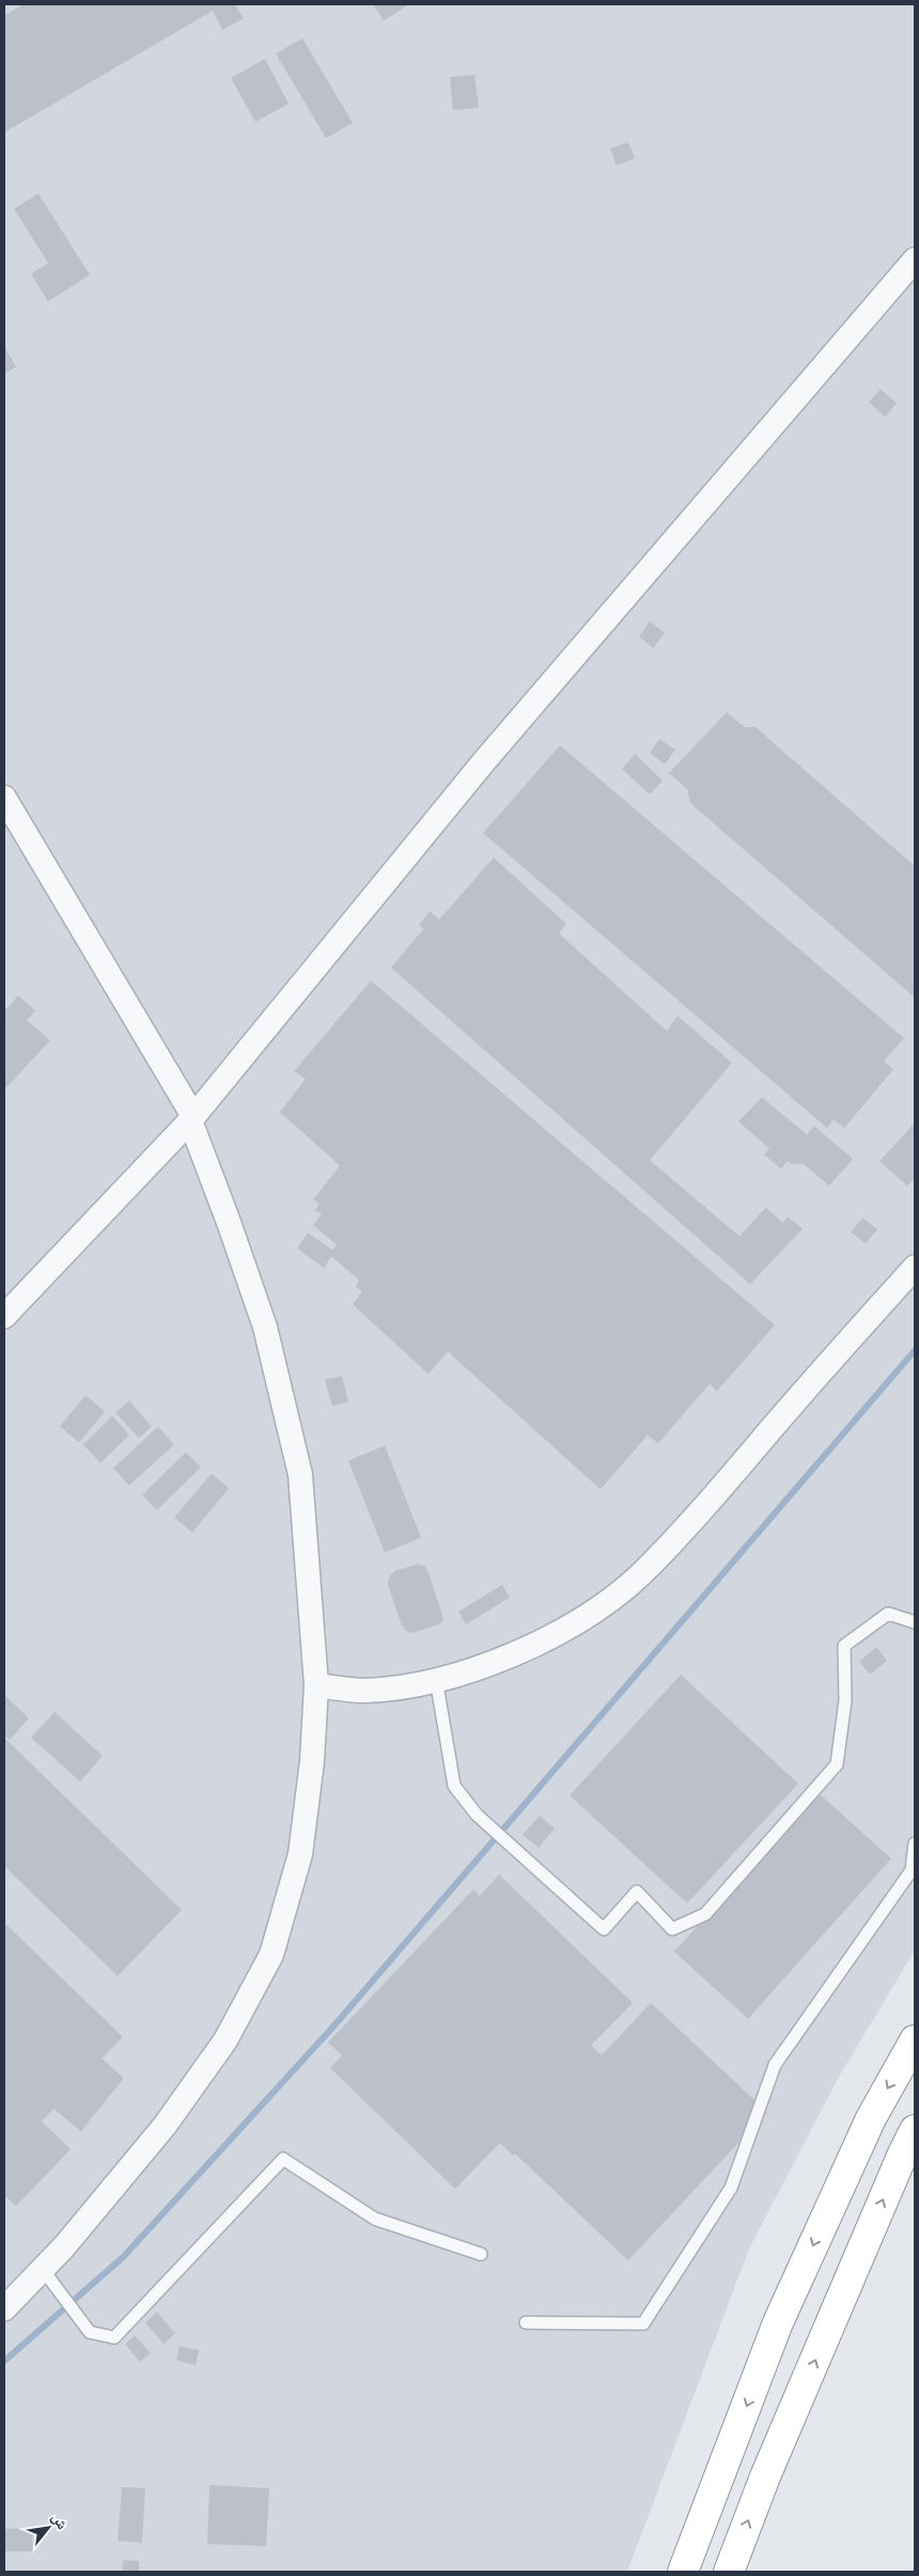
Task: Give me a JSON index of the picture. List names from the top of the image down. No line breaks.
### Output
{"north":"top right"}
